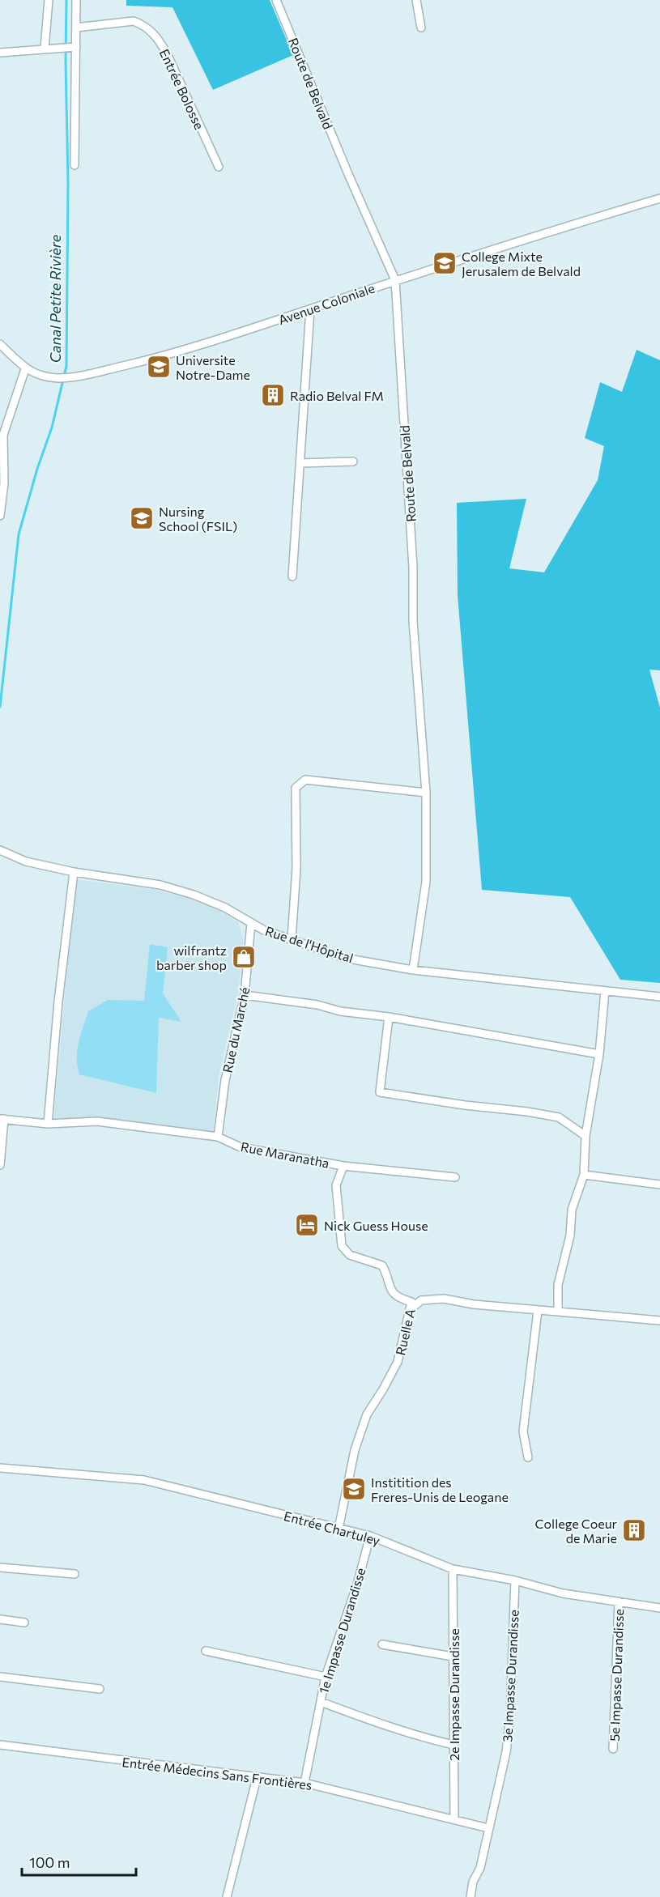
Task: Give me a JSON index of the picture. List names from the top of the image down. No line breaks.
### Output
{"streets":{"street":["Route de Belvald","Entrée Bolosse","Avenue Coloniale","Rue de l'Hôpital","Rue du Marché","Rue Maranatha","Ruelle A","Entrée Chartuley","1e Impasse Durandisse","5e Impasse Durandisse","3e Impasse Durandisse","2e Impasse Durandisse","Entrée Médecins Sans Frontières"]},"crossings":[["Route de Belvald","Avenue Coloniale"],["Route de Belvald","Rue de l'Hôpital"],["Rue de l'Hôpital","Rue du Marché"],["Rue du Marché","Rue Maranatha"],["Rue Maranatha","Ruelle A"],["Ruelle A","Entrée Chartuley"],["Entrée Chartuley","1e Impasse Durandisse"],["Entrée Chartuley","5e Impasse Durandisse"],["Entrée Chartuley","3e Impasse Durandisse"],["Entrée Chartuley","2e Impasse Durandisse"],["1e Impasse Durandisse","Entrée Médecins Sans Frontières"],["3e Impasse Durandisse","Entrée Médecins Sans Frontières"],["2e Impasse Durandisse","Entrée Médecins Sans Frontières"]],"water":["Canal Petite Rivière"],"places":{"school or university":["College Mixte Jerusalem de Belvald","Universite Notre-Dame","Nursing School (FSIL)","Institition des Freres-Unis de Leogane"],"building":["Radio Belval FM","College Coeur de Marie"],"shop":["wilfrantz barber shop"],"hotel":["Nick Guess House"]},"scale_bar":"100 m"}
